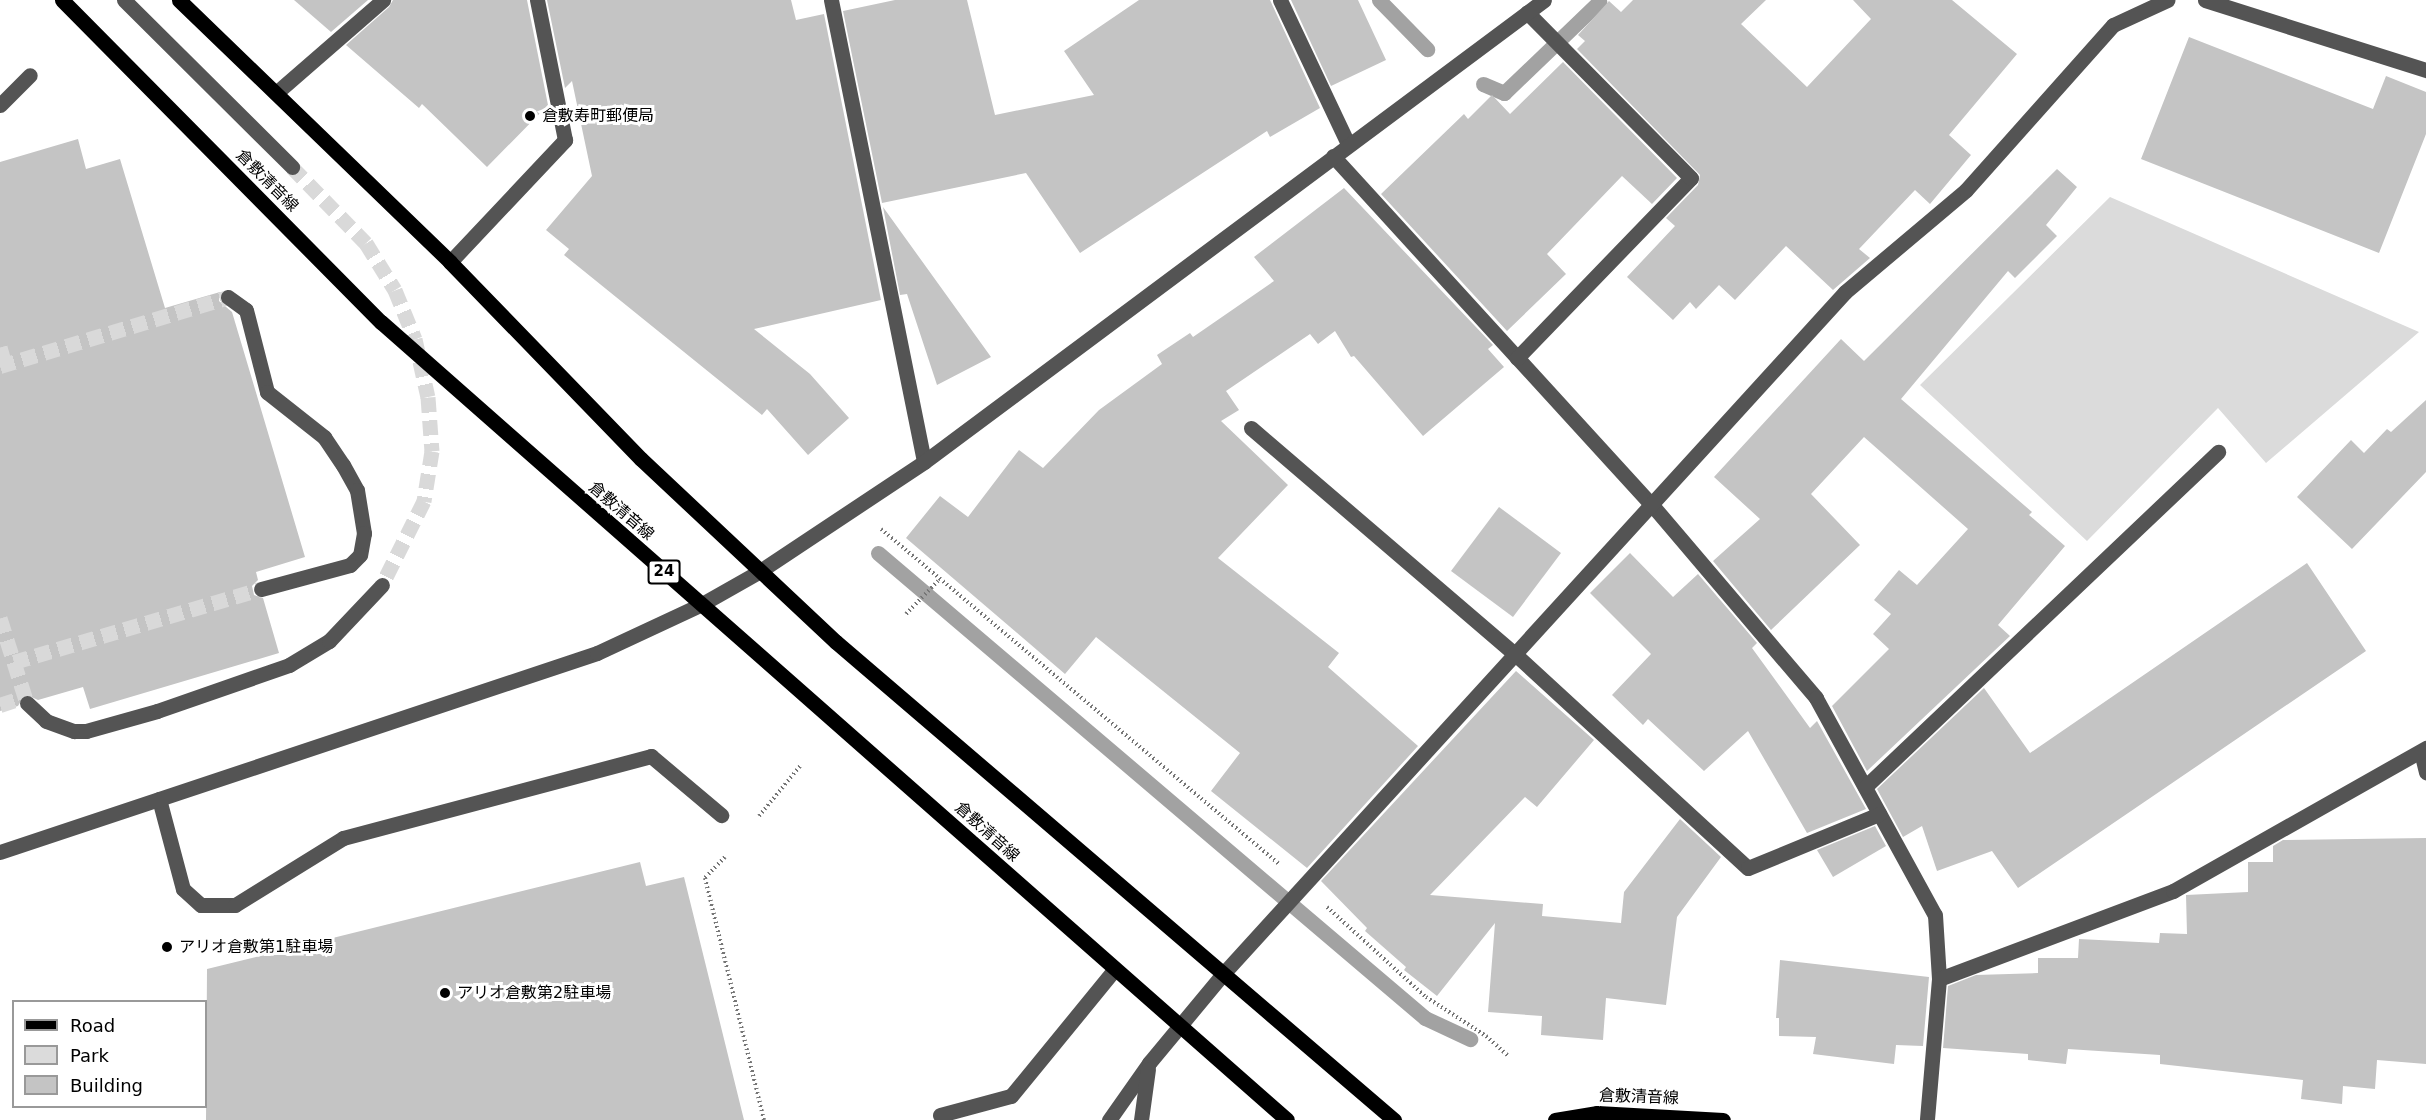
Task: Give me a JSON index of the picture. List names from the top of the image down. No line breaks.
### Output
{"streets":{"main road":["倉敷清音線","24"]},"places":["倉敷寿町郵便局","アリオ倉敷第1駐車場","アリオ倉敷第2駐車場"],"legend":["Road","Park","Building"]}
